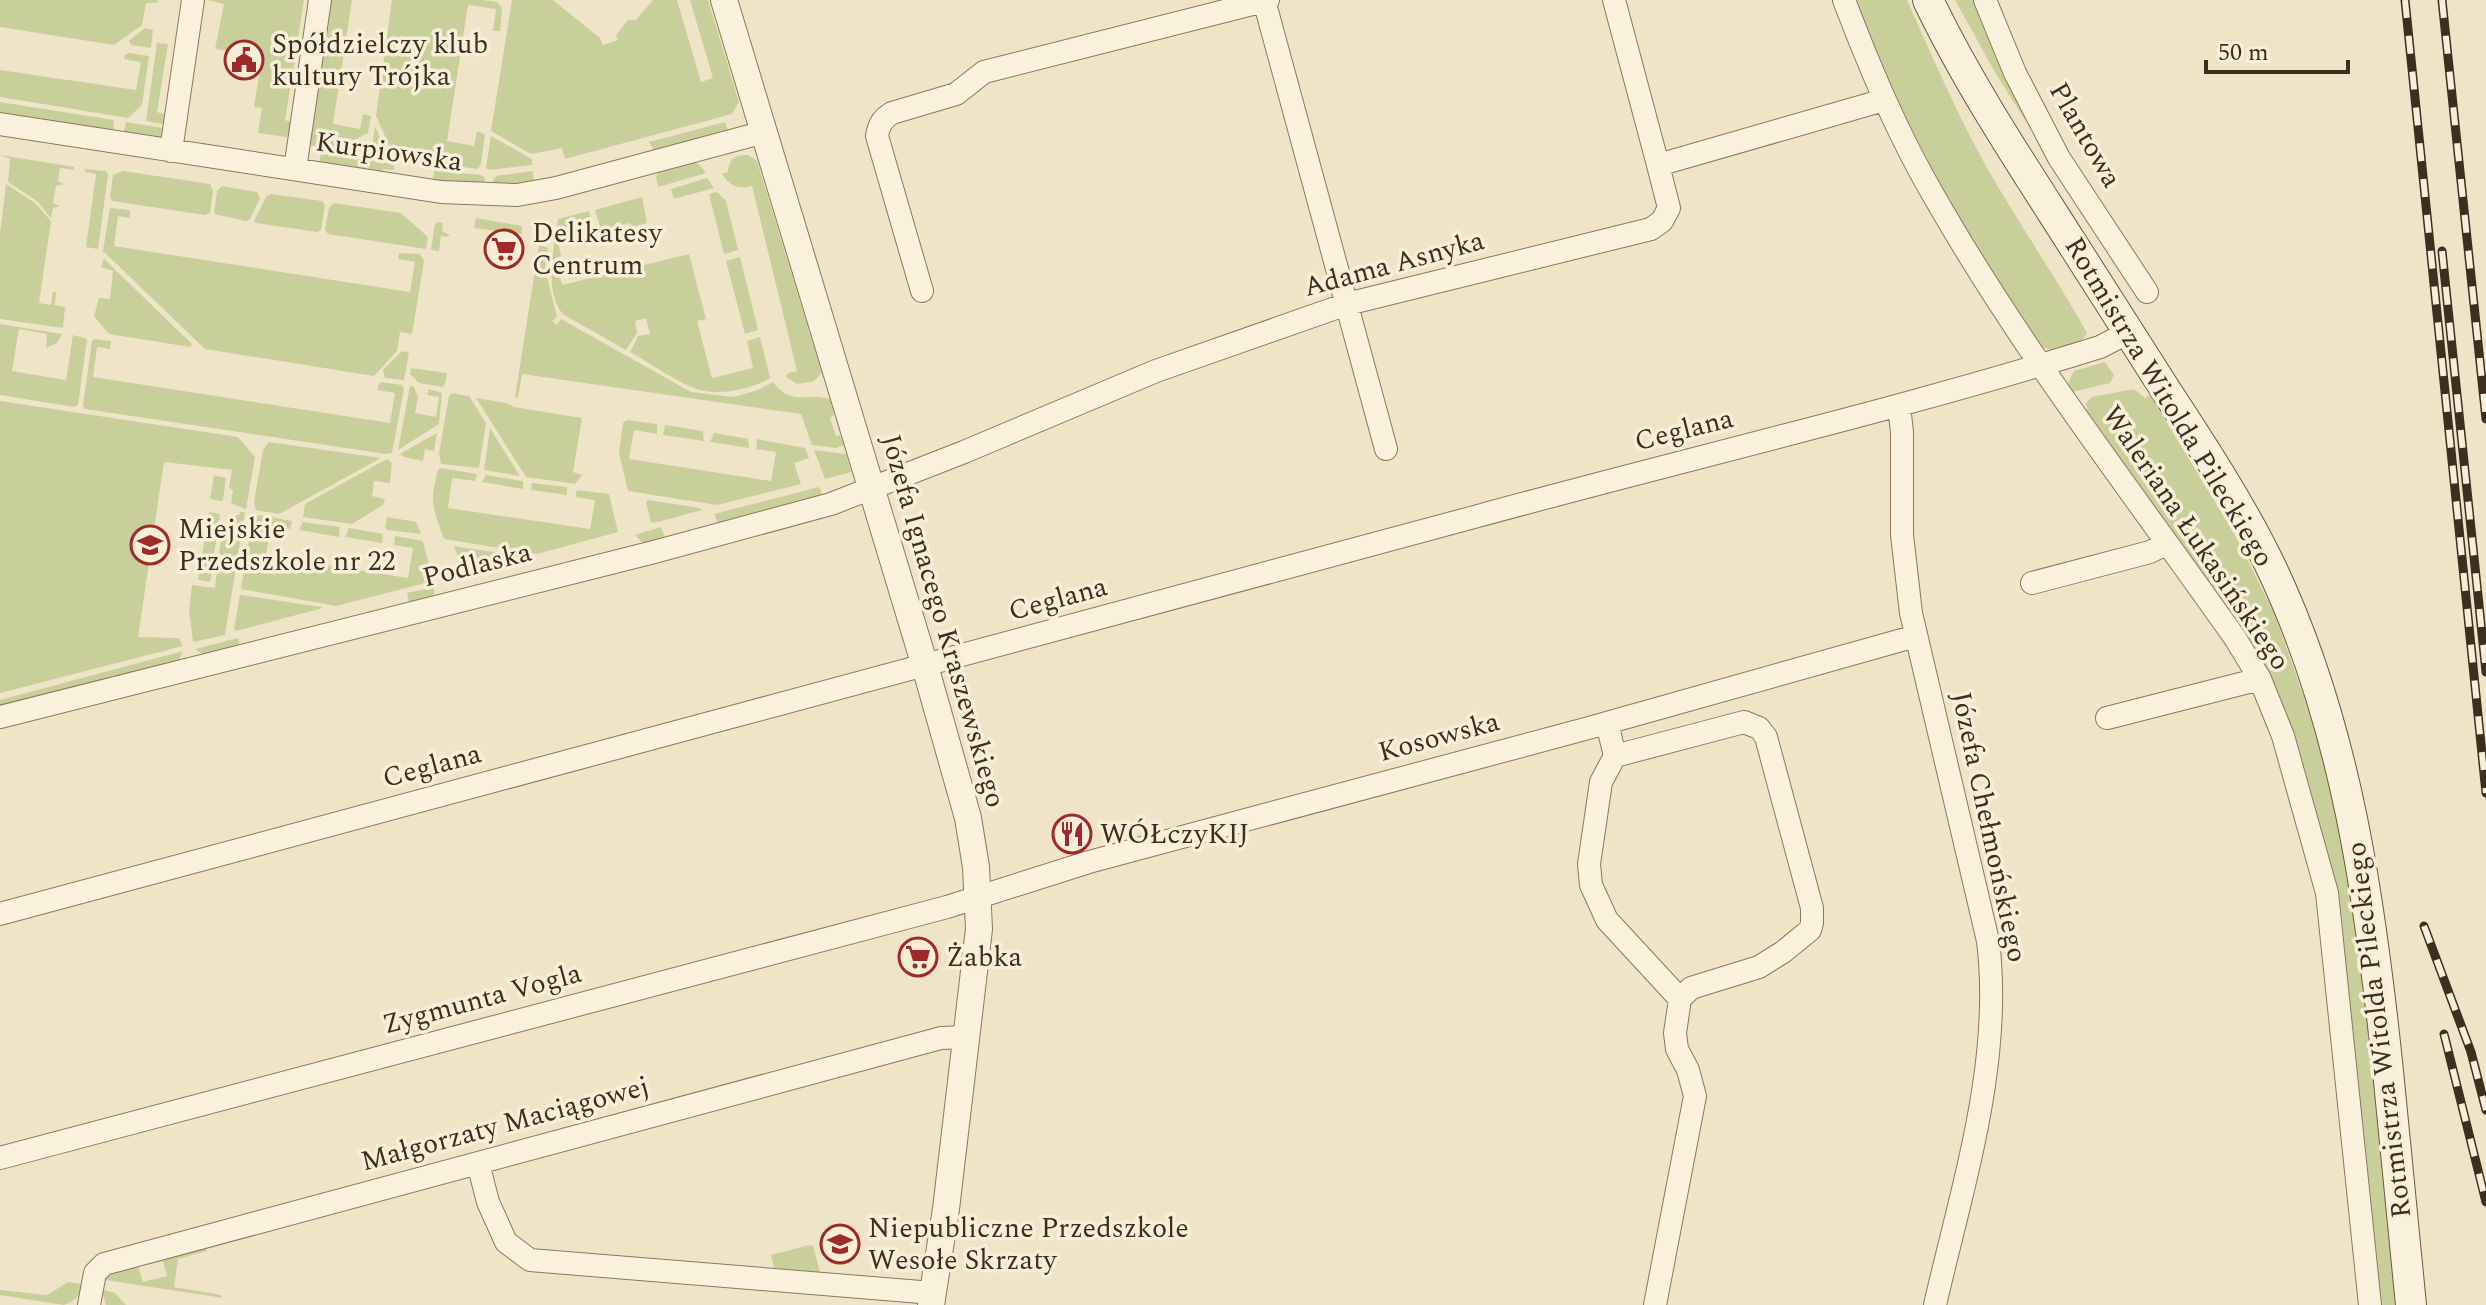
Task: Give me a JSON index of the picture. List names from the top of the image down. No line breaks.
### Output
{"streets":{"main road":["Rotmistrza Witolda Pileckiego"],"street":["Plantowa","Kurpiowska","Adama Asnyka","Ceglana","Waleriana Łukasińskiego","Podlaska","Józefa Ignacego Kraszewskiego","Kosowska","Józefa Chełmońskiego","Zygmunta Vogla","Małgorzaty Maciągowej"]},"crossings":[["Kurpiowska","Józefa Ignacego Kraszewskiego"],["Adama Asnyka","Podlaska"],["Adama Asnyka","Józefa Ignacego Kraszewskiego"],["Rotmistrza Witolda Pileckiego","Ceglana"],["Ceglana","Waleriana Łukasińskiego"],["Ceglana","Józefa Ignacego Kraszewskiego"],["Ceglana","Józefa Chełmońskiego"],["Podlaska","Józefa Ignacego Kraszewskiego"],["Józefa Ignacego Kraszewskiego","Kosowska"],["Józefa Ignacego Kraszewskiego","Zygmunta Vogla"],["Józefa Ignacego Kraszewskiego","Małgorzaty Maciągowej"],["Kosowska","Józefa Chełmońskiego"],["Kosowska","Zygmunta Vogla"]],"places":{"public building":["Spółdzielczy klub kultury Trójka"],"supermarket":["Delikatesy Centrum","Żabka"],"school or university":["Miejskie Przedszkole nr 22","Niepubliczne Przedszkole Wesołe Skrzaty"],"restaurant":["WÓŁczyKIJ"]},"scale_bar":"50 m"}
